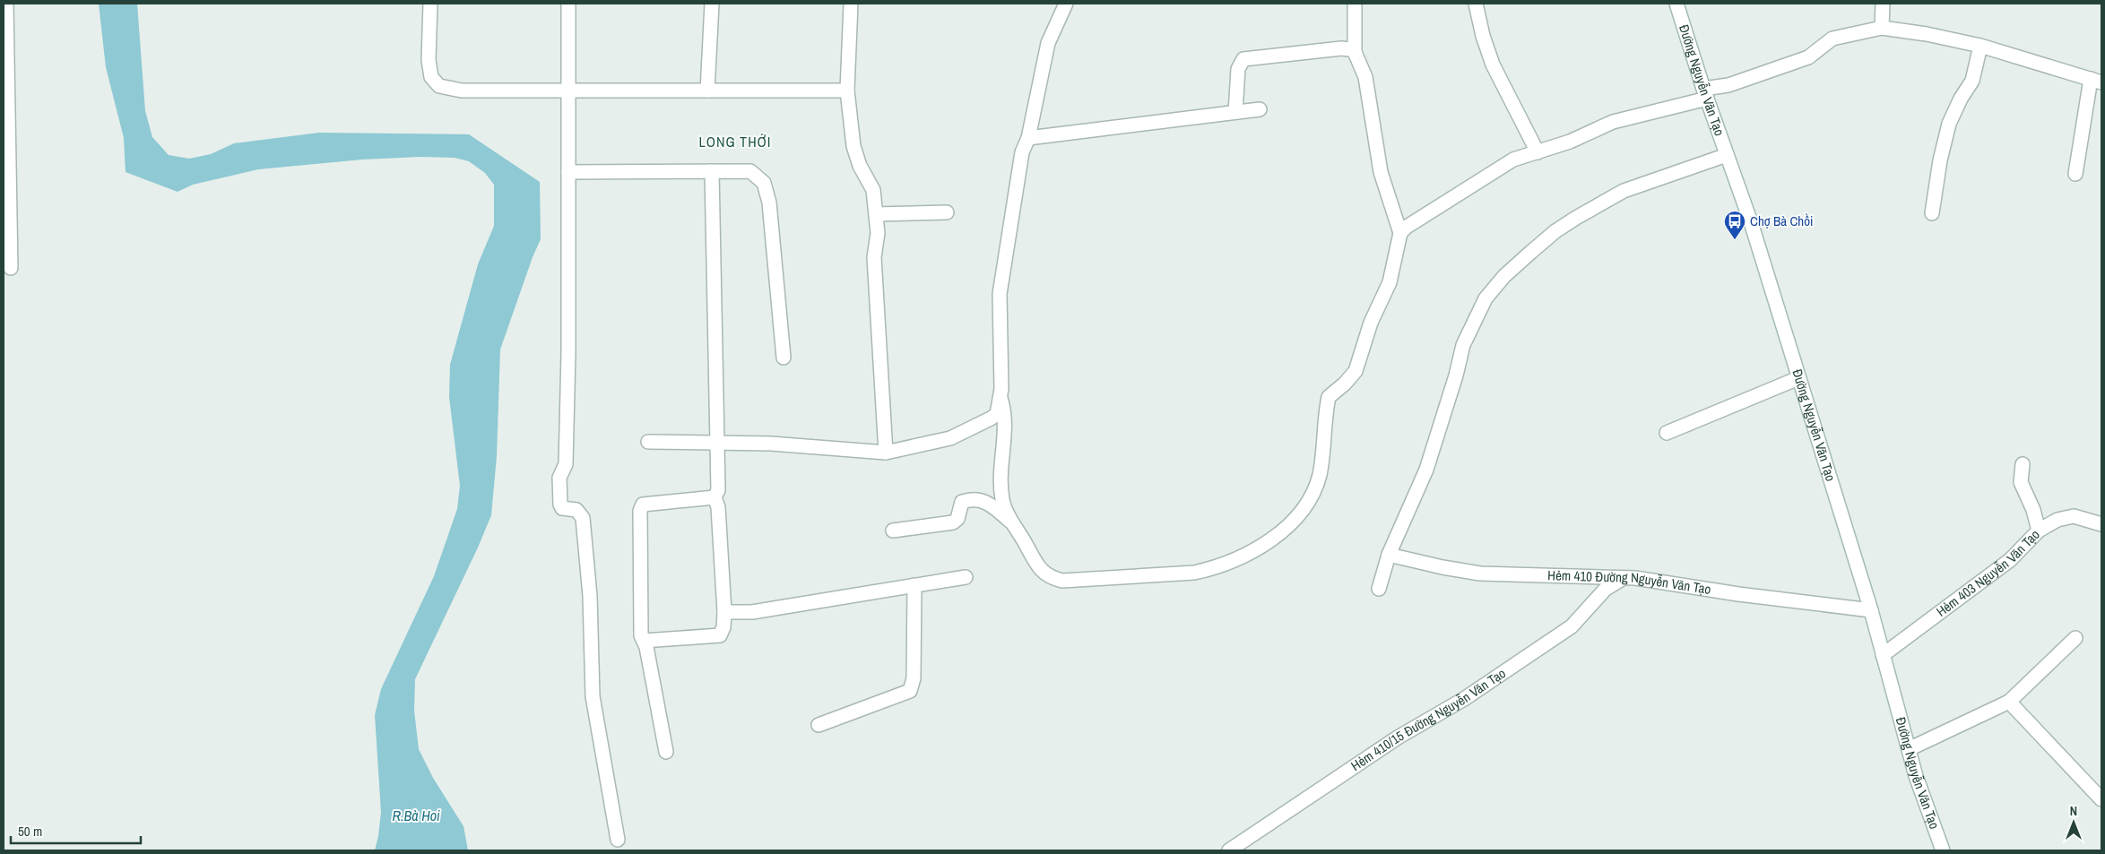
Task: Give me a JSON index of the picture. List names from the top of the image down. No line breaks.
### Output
{"streets":{"street":["Đường Nguyễn Văn Tạo","Hẻm 403 Nguyễn Văn Tạo","Hẻm 410 Đường Nguyễn Văn Tạo","Hẻm 410/15 Đường Nguyễn Văn Tạo"]},"crossings":[["Đường Nguyễn Văn Tạo","Hẻm 403 Nguyễn Văn Tạo"],["Đường Nguyễn Văn Tạo","Hẻm 410 Đường Nguyễn Văn Tạo"],["Hẻm 410 Đường Nguyễn Văn Tạo","Hẻm 410/15 Đường Nguyễn Văn Tạo"]],"districts":["LONG THỚI"],"water":["R.Bà Hoi"],"places":{"bus stop":["Chợ Bà Chồi"]},"scale_bar":"50 m","north":"top"}
